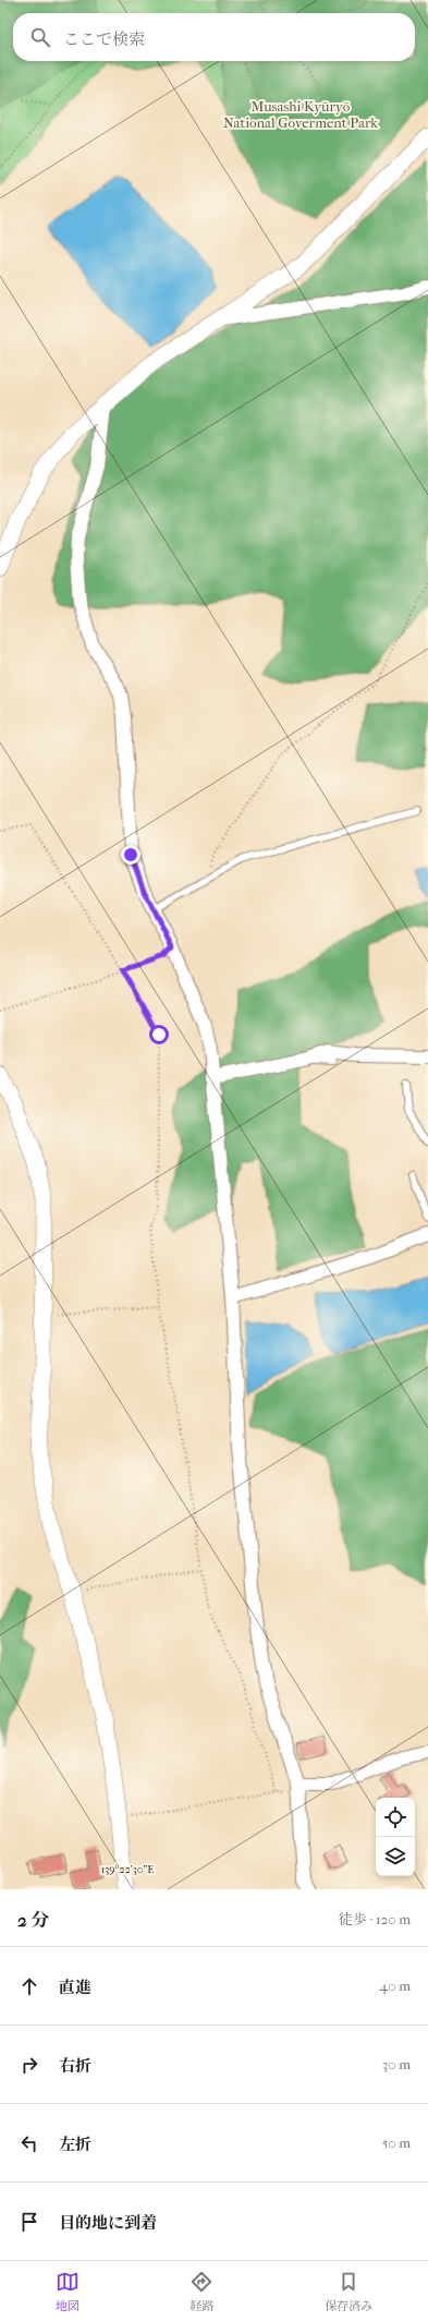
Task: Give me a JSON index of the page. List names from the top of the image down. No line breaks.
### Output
{"parks":["Musashi Kyūryō National Goverment Park"],"page":{"search":"ここで検索","heading":["2 分","徒歩 · 120 m"],"list":[["直進","40 m"],["右折","30 m"],["左折","50 m"],"目的地に到着"],"nav":["地図","経路","保存済み"]},"coordinates":["139°22'30\"E"]}
